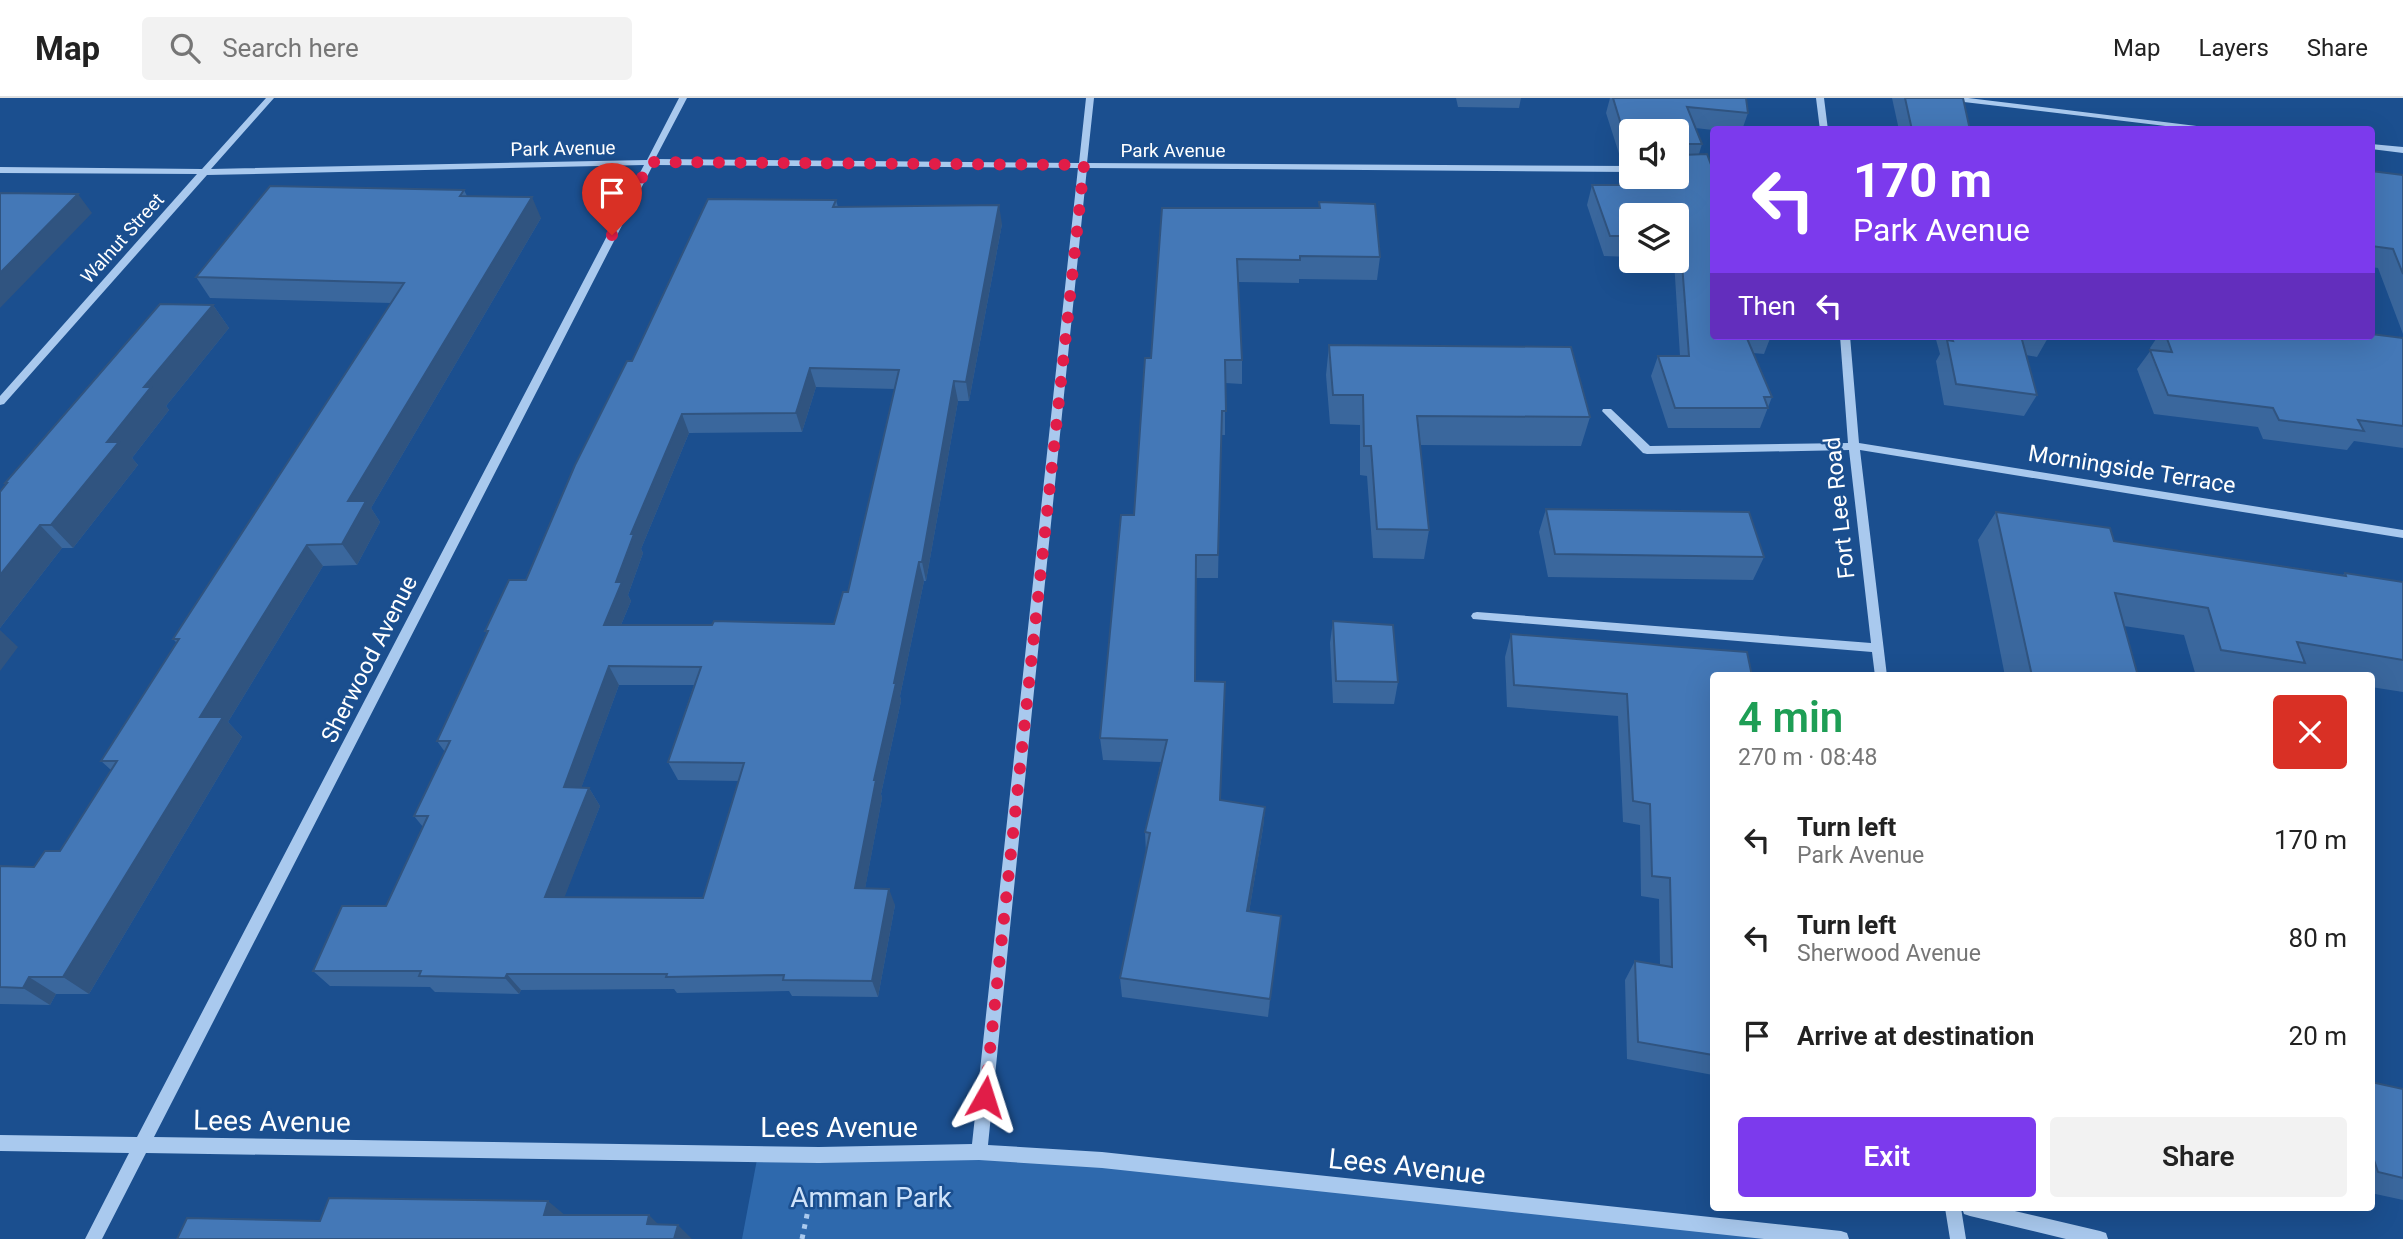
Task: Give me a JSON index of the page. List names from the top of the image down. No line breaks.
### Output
{"streets":{"street":["Park Avenue","Walnut Street","Morningside Terrace","Fort Lee Road","Sherwood Avenue","Lees Avenue"]},"crossings":[["Park Avenue","Walnut Street"],["Park Avenue","Sherwood Avenue"],["Morningside Terrace","Fort Lee Road"],["Sherwood Avenue","Lees Avenue"]],"parks":["Amman Park"],"page":{"header":"Map","search":"Search here","nav":["Map","Layers","Share"],"turn":["170 m","Park Avenue"],"then":"Then","heading":["4 min","270 m · 08:48"],"list":[{"name":"Turn left","note":"Park Avenue","value":"170 m"},{"name":"Turn left","note":"Sherwood Avenue","value":"80 m"},{"name":"Arrive at destination","value":"20 m"}],"buttons":["Exit","Share"]}}
